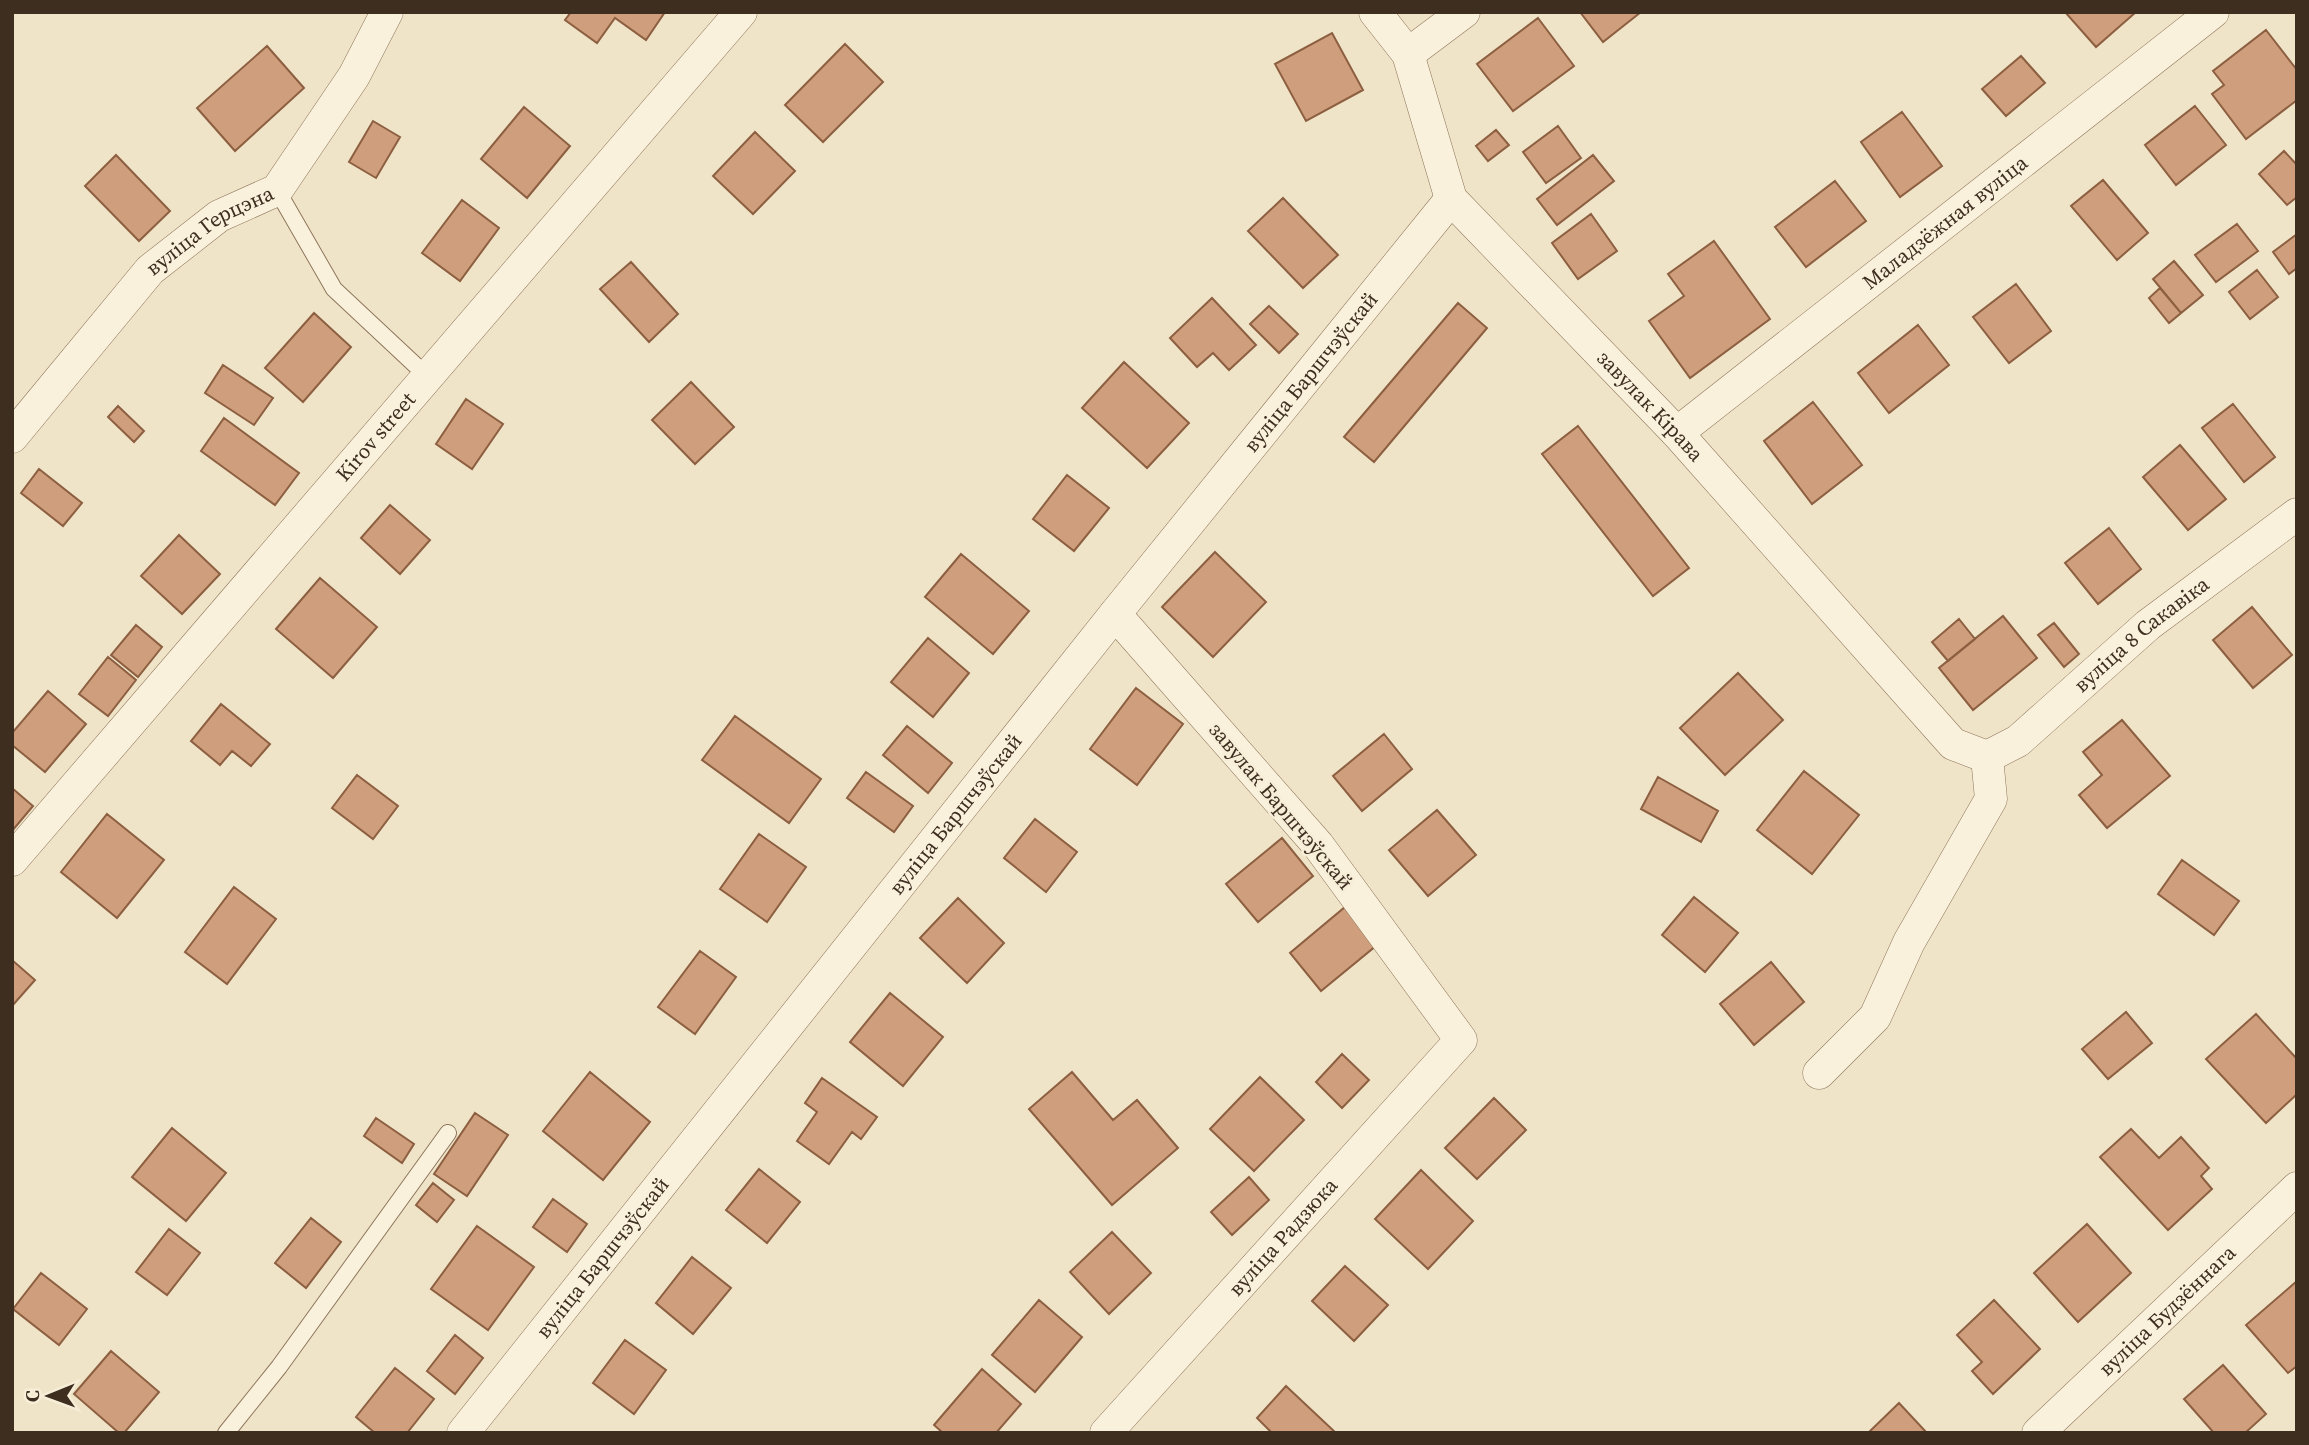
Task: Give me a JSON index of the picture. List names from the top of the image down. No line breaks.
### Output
{"streets":{"street":["Маладзёжная вуліца","вуліца Герцэна","вуліца Баршчэўскай","завулак Кірава","Kirov street","вуліца 8 Сакавіка","завулак Баршчэўскай","вуліца Радзюка","вуліца Будзённага"]},"crossings":[["Маладзёжная вуліца","завулак Кірава"],["вуліца Баршчэўскай","завулак Кірава"],["вуліца Баршчэўскай","завулак Баршчэўскай"],["завулак Кірава","вуліца 8 Сакавіка"],["завулак Баршчэўскай","вуліца Радзюка"]],"north":"left"}
